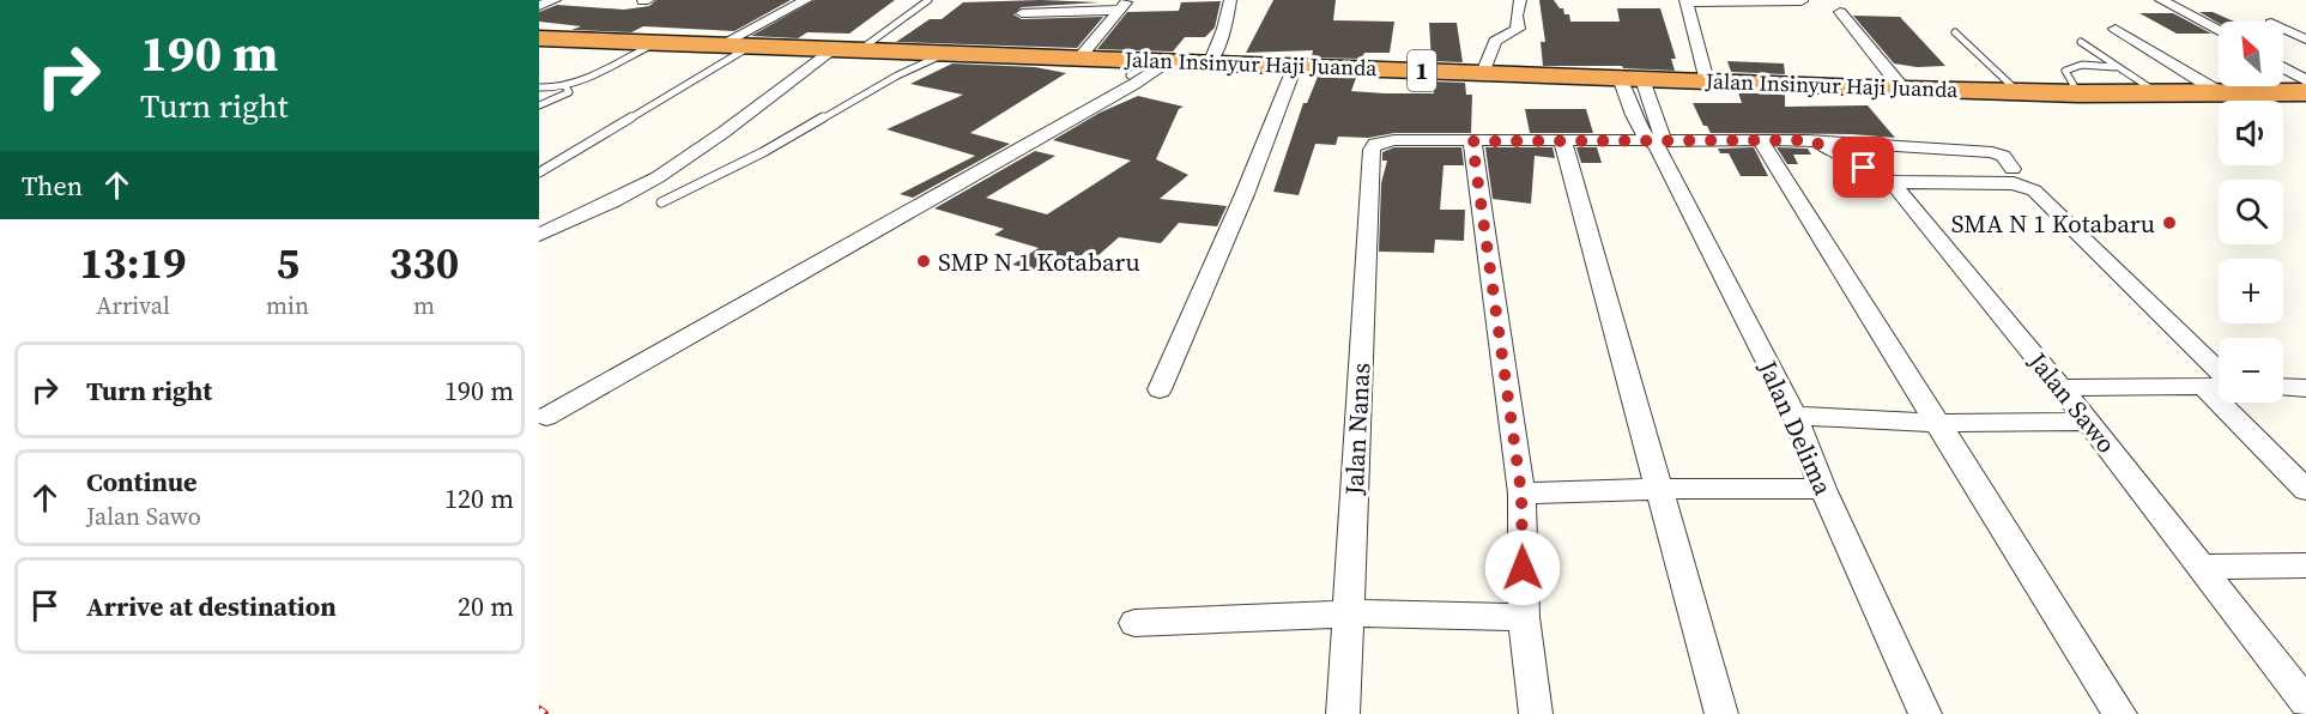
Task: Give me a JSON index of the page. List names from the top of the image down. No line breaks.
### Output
{"streets":{"highway":["Jalan Insinyur Haji Juanda","1"],"street":["Jalan Sawo","Jalan Delima","Jalan Nanas"]},"crossings":[["Jalan Insinyur Haji Juanda","Jalan Delima"]],"places":["SMA N 1 Kotabaru","SMP N 1 Kotabaru"],"north":"top left","page":{"turn":["190 m","Turn right"],"map_buttons":["+","−"],"then":"Then","eta":["13:19","Arrival","5","min","330","m"],"list":[{"name":"Turn right","value":"190 m"},{"name":"Continue","note":"Jalan Sawo","value":"120 m"},{"name":"Arrive at destination","value":"20 m"}]}}
